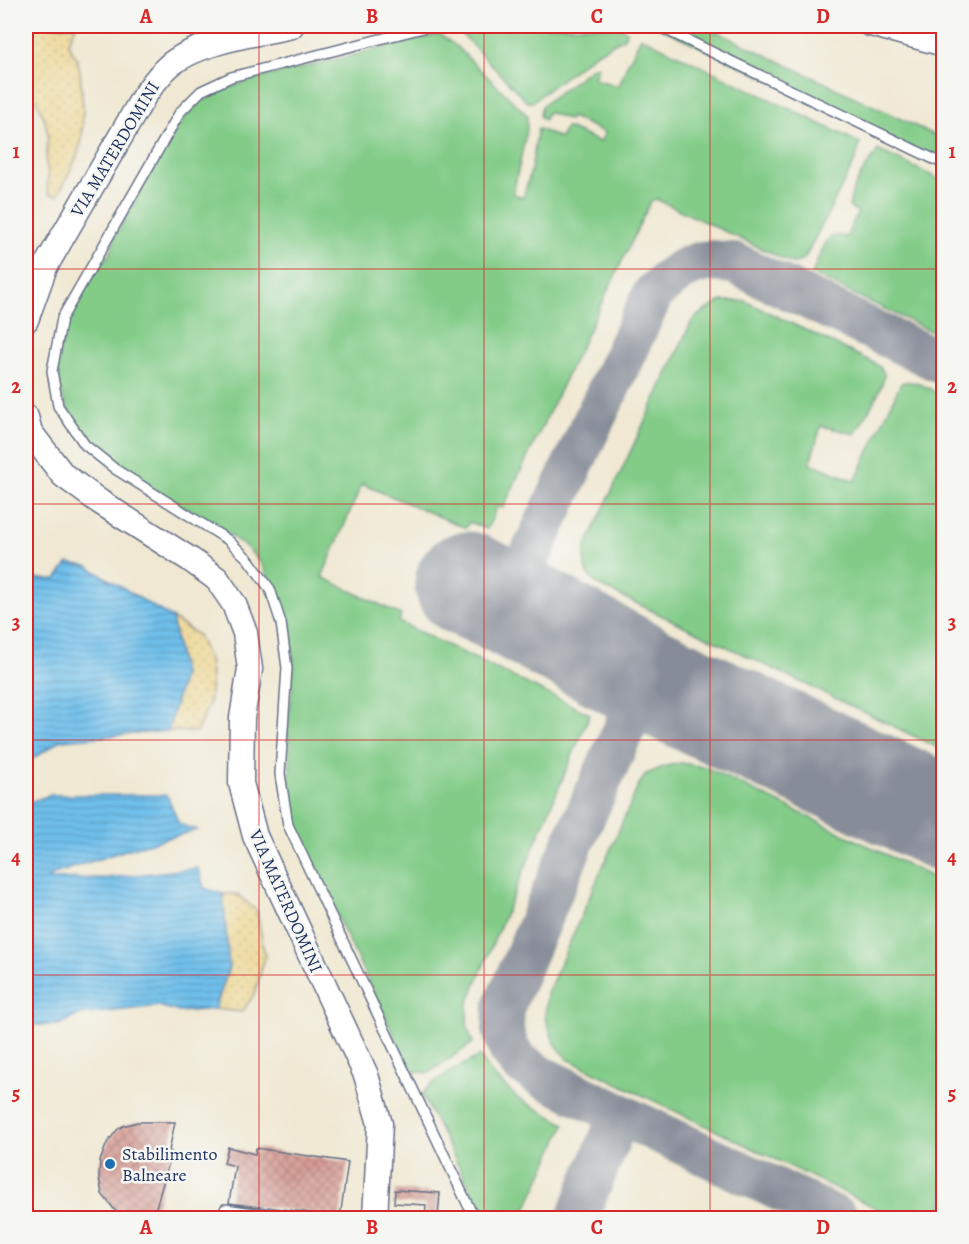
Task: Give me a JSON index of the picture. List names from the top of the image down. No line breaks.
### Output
{"streets":{"street":["VIA MATERDOMINI"]},"places":["Stabilimento Balneare"],"grid":{"columns":["A","B","C","D"],"rows":["1","2","3","4","5"]}}
